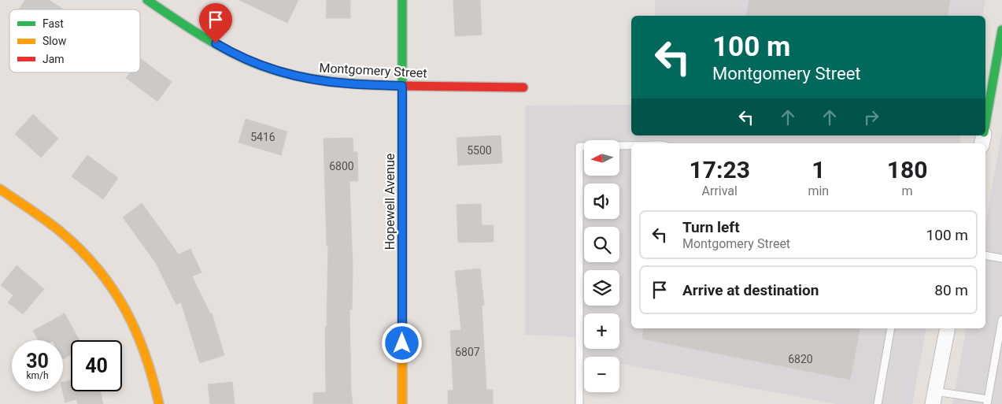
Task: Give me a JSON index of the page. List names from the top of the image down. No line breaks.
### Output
{"streets":{"street":["Montgomery Street","Hopewell Avenue"]},"crossings":[["Montgomery Street","Hopewell Avenue"]],"house_numbers":["5416","5500","6800","6807","6820"],"legend":["Fast","Slow","Jam"],"north":"left","page":{"turn":["100 m","Montgomery Street"],"map_buttons":["+","−"],"eta":["17:23","Arrival","1","min","180","m"],"list":[{"name":"Turn left","note":"Montgomery Street","value":"100 m"},{"name":"Arrive at destination","value":"80 m"}],"speed":"30 km/h","limit":"40"}}
